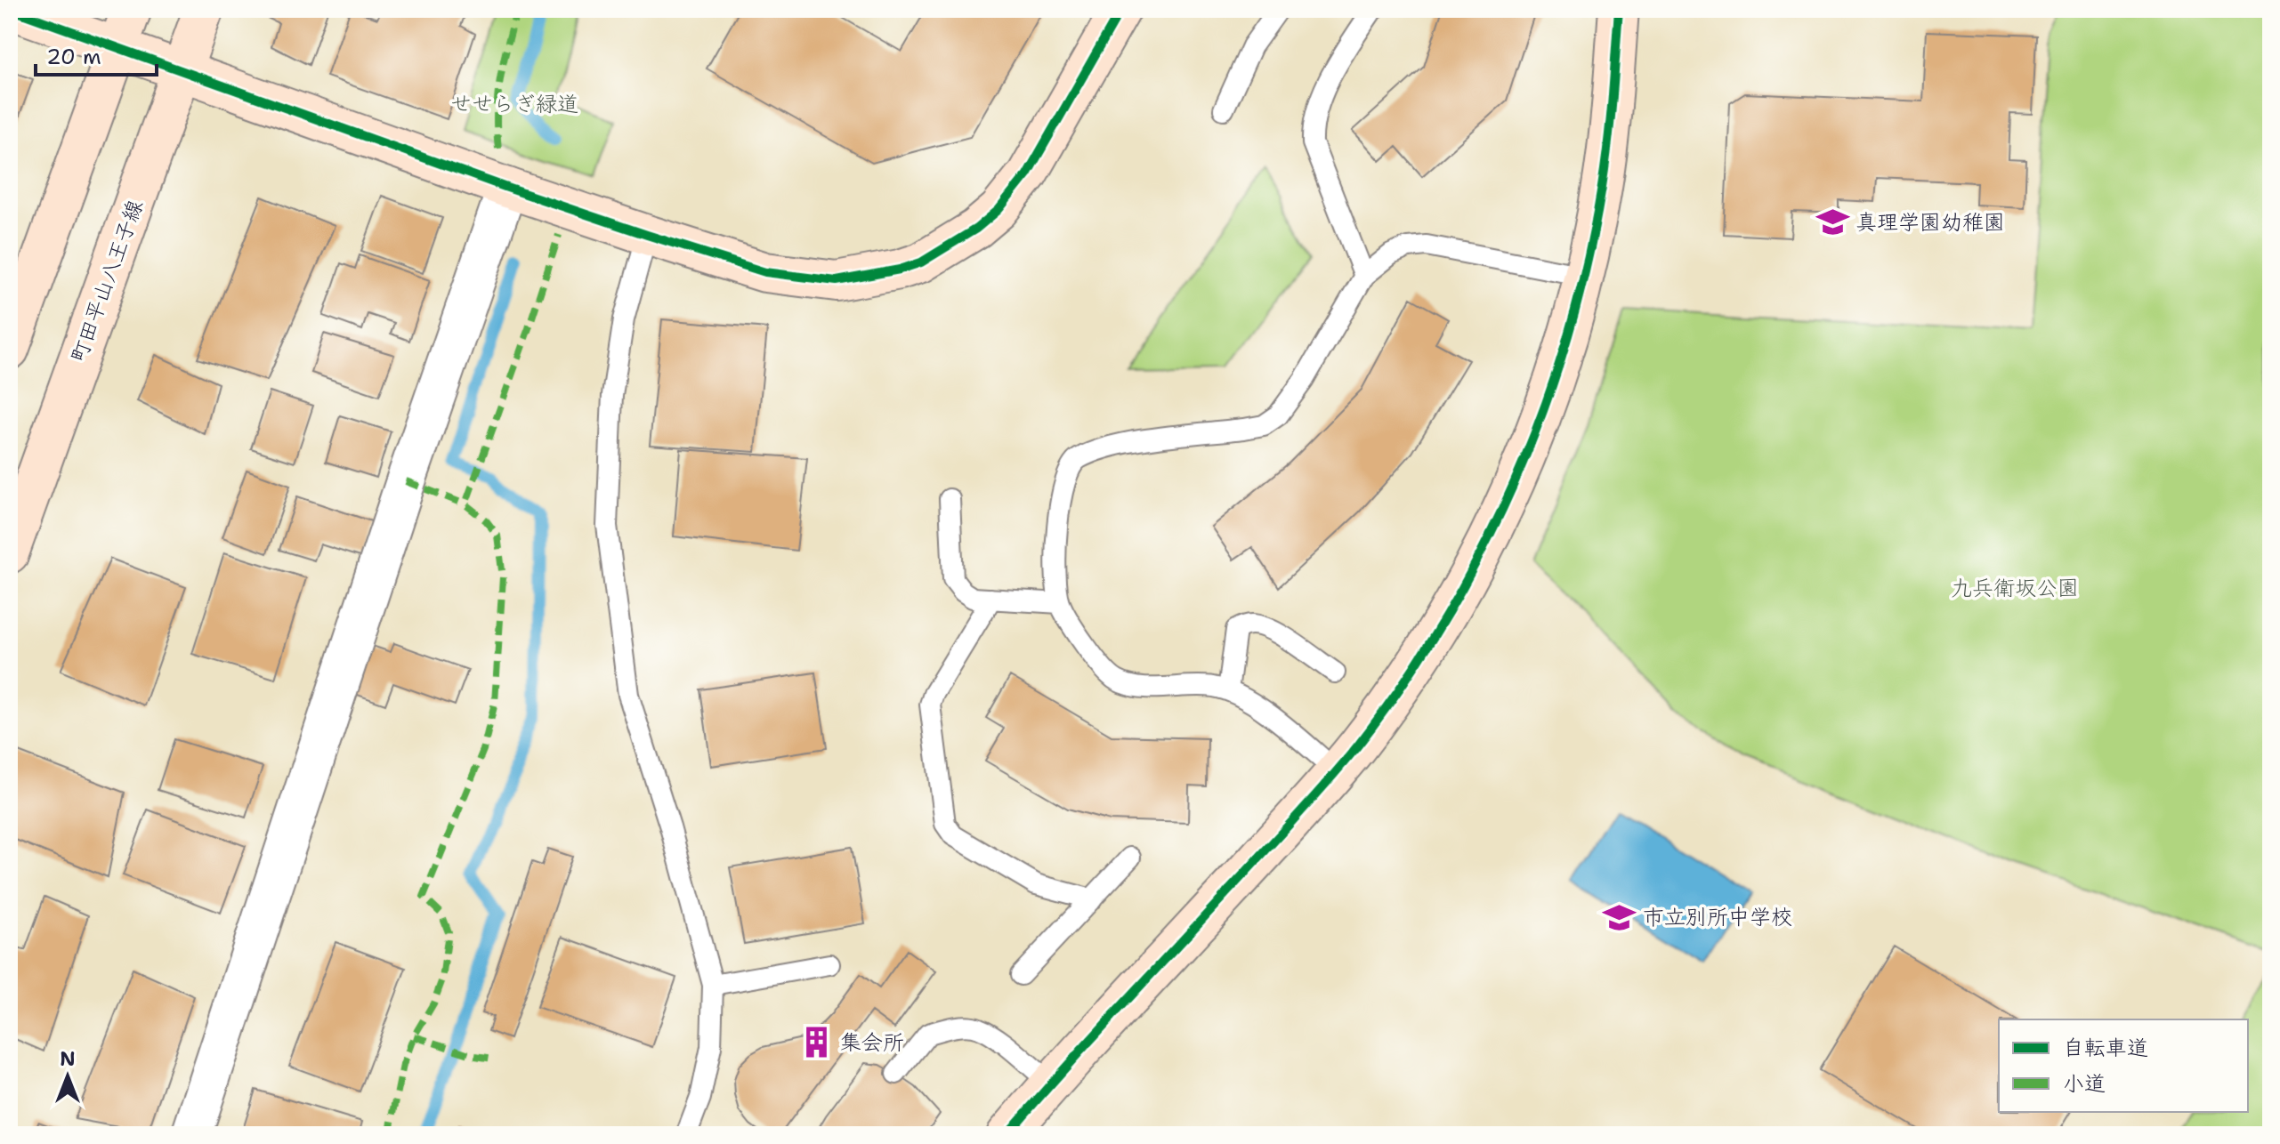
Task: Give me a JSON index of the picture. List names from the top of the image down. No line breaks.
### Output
{"streets":{"street":["町田平山八王子線"]},"parks":["せせらぎ緑道","九兵衛坂公園"],"places":{"school or university":["真理学園幼稚園","市立別所中学校"],"building":["集会所"]},"legend":["自転車道","小道"],"scale_bar":"20 m","north":"top"}
